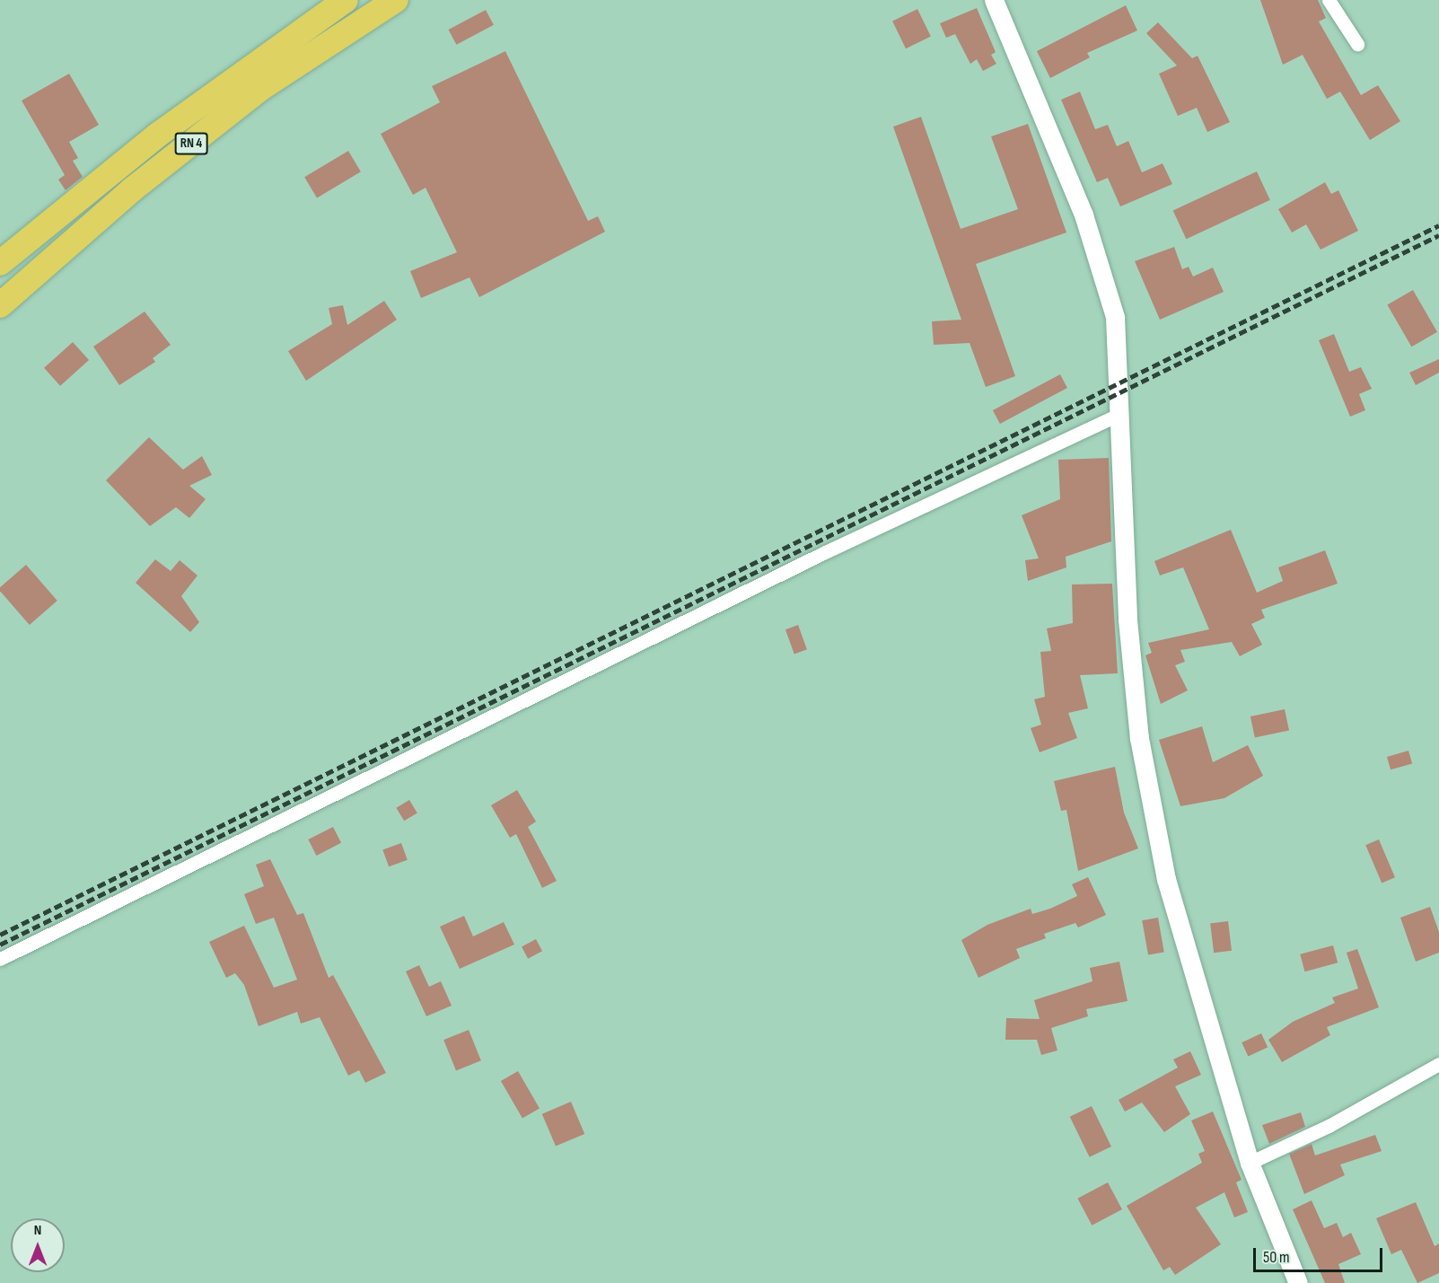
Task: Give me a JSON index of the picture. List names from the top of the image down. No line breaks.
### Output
{"streets":{"highway":["RN 4"]},"scale_bar":"50 m","north":"top"}
